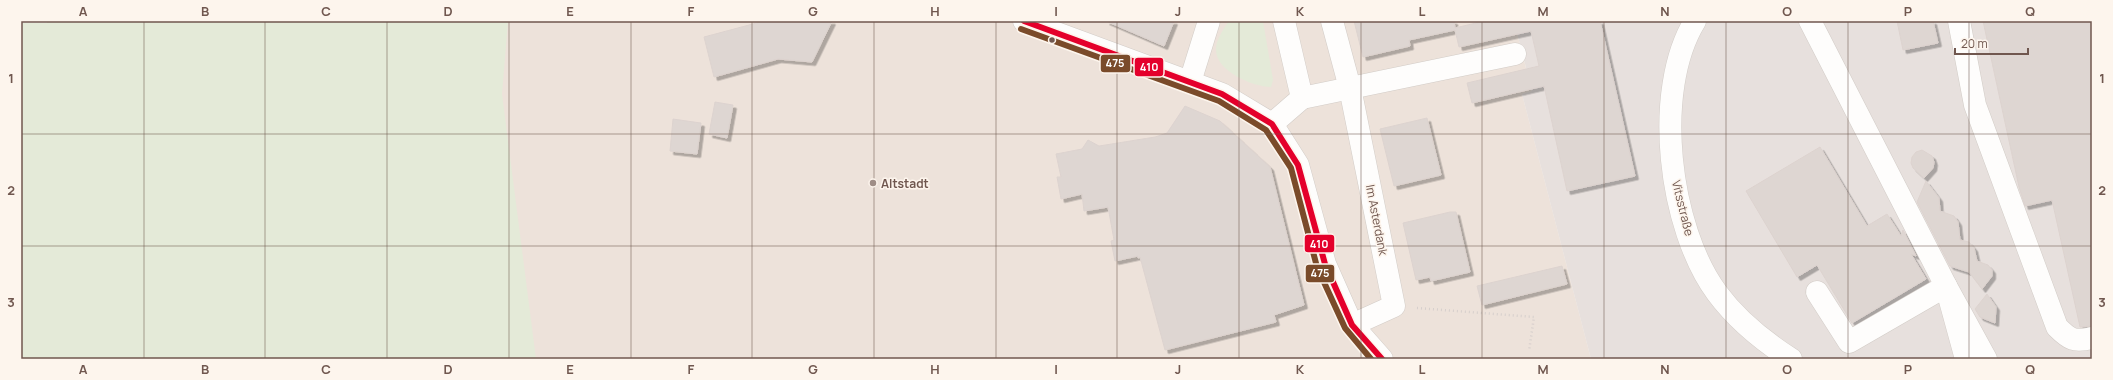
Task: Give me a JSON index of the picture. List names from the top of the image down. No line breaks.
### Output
{"streets":{"street":["Vitsstraße","Im Asterdank"]},"places":["Altstadt"],"lines":["transit line 410","transit line 475"],"scale_bar":"20 m","grid":{"columns":["A","B","C","D","E","F","G","H","I","J","K","L","M","N","O","P","Q"],"rows":["1","2","3"]}}
